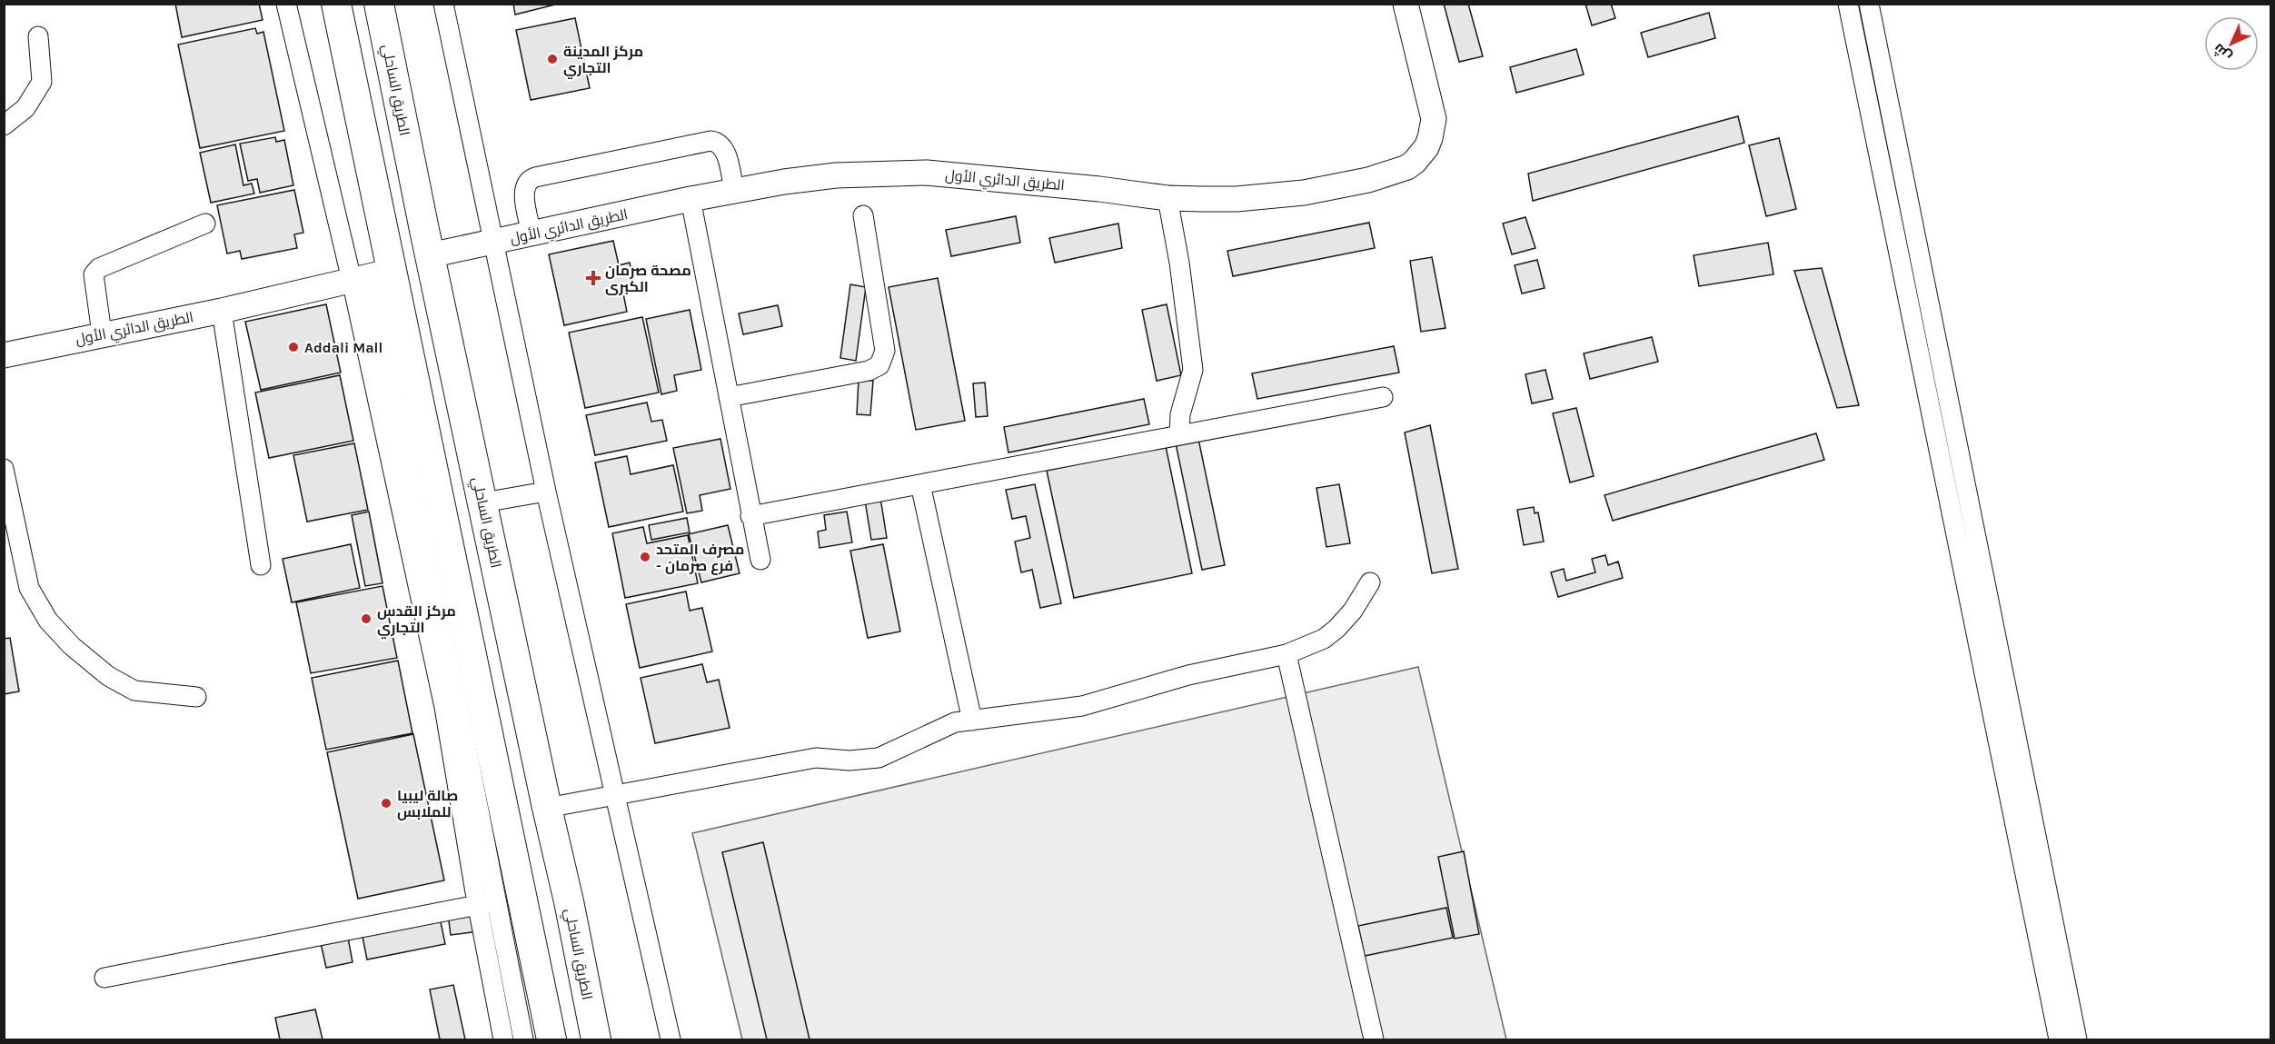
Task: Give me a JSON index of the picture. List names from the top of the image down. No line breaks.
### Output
{"streets":{"highway":["الطريق الساحلي"],"main road":["الطريق الدائري الأول"]},"crossings":[["الطريق الساحلي","الطريق الدائري الأول"]],"places":{"other":["مركز المدينة التجاري","Addali Mall","مصرف المتحد - فرع صرمان","مركز القدس التجاري","صالة ليبيا للملابس"],"health":["مصحة صرمان الكبرى"]},"north":"bottom left"}
